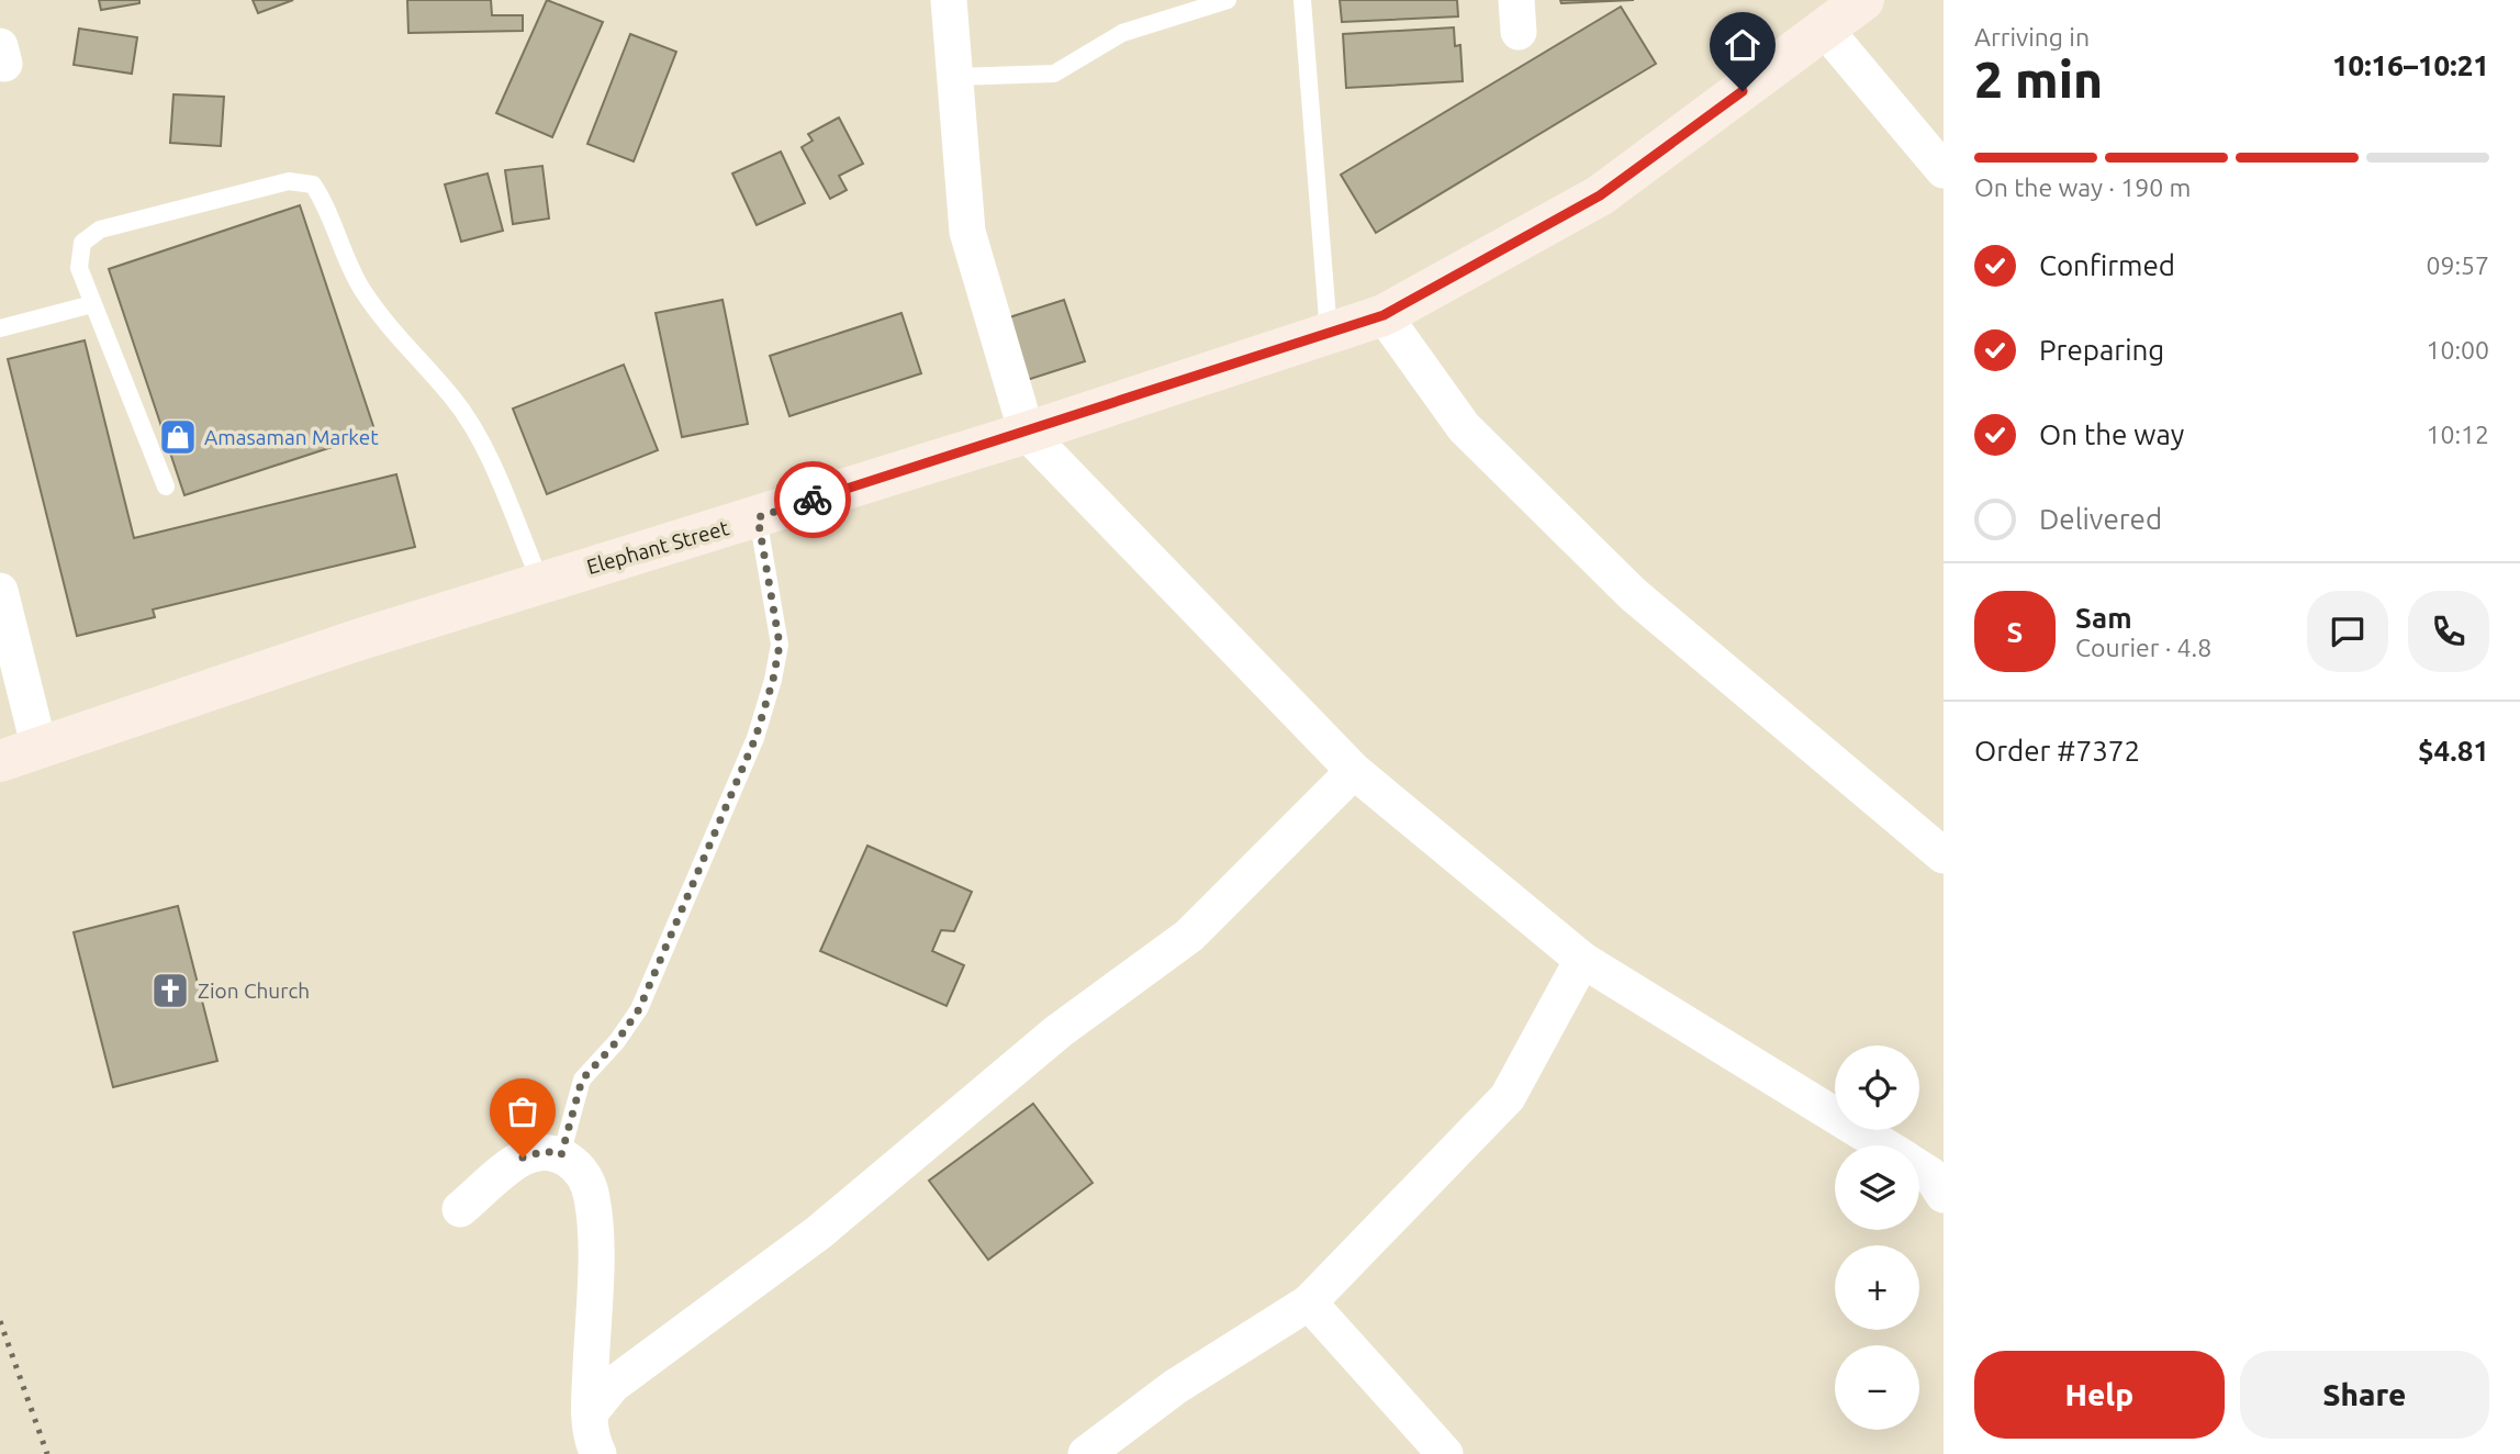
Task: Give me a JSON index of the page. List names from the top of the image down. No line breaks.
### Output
{"streets":{"main road":["Elephant Street"]},"places":{"shop":["Amasaman Market"],"church":["Zion Church"]},"page":{"heading":["2 min","Arriving in","10:16–10:21"],"panel":["Sam","Courier · 4.8","Order #7372","$4.81"],"bar":"On the way · 190 m","list":[["Confirmed","09:57"],["Preparing","10:00"],["On the way","10:12"],"Delivered"],"round":"S","map_buttons":["+","−"],"buttons":["Help","Share"]}}
